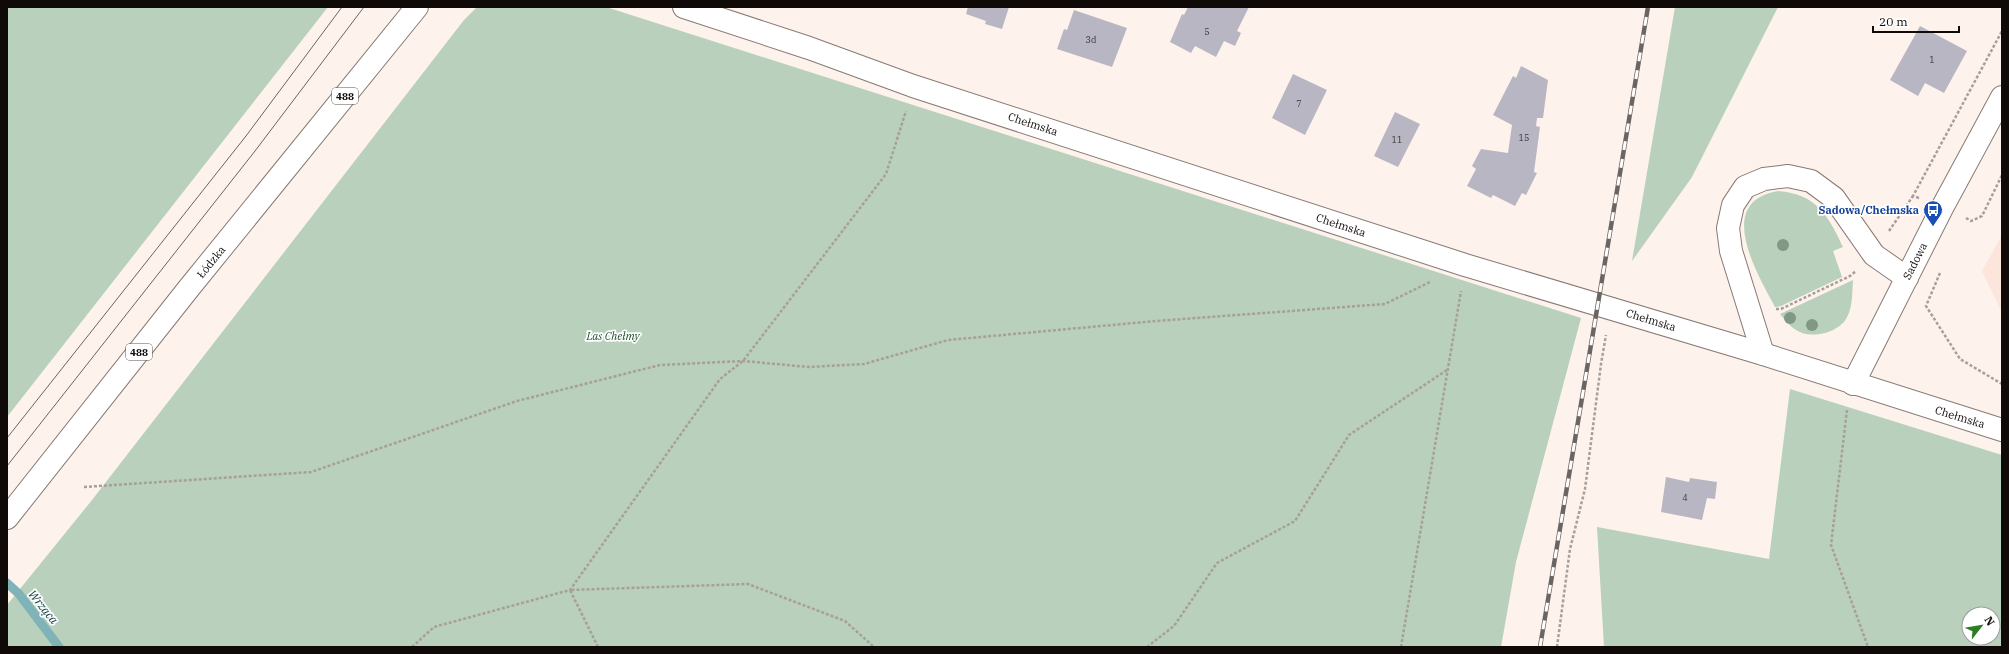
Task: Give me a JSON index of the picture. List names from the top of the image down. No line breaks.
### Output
{"streets":{"street":["488","Chełmska","Sadowa","Łódzka"]},"crossings":[["Chełmska","Sadowa"]],"water":["Wrząca"],"parks":["Las Chełmy"],"places":{"bus stop":["Sadowa/Chełmska"]},"house_numbers":["5","3d","1","7","15","11","4"],"scale_bar":"20 m","north":"top right"}
